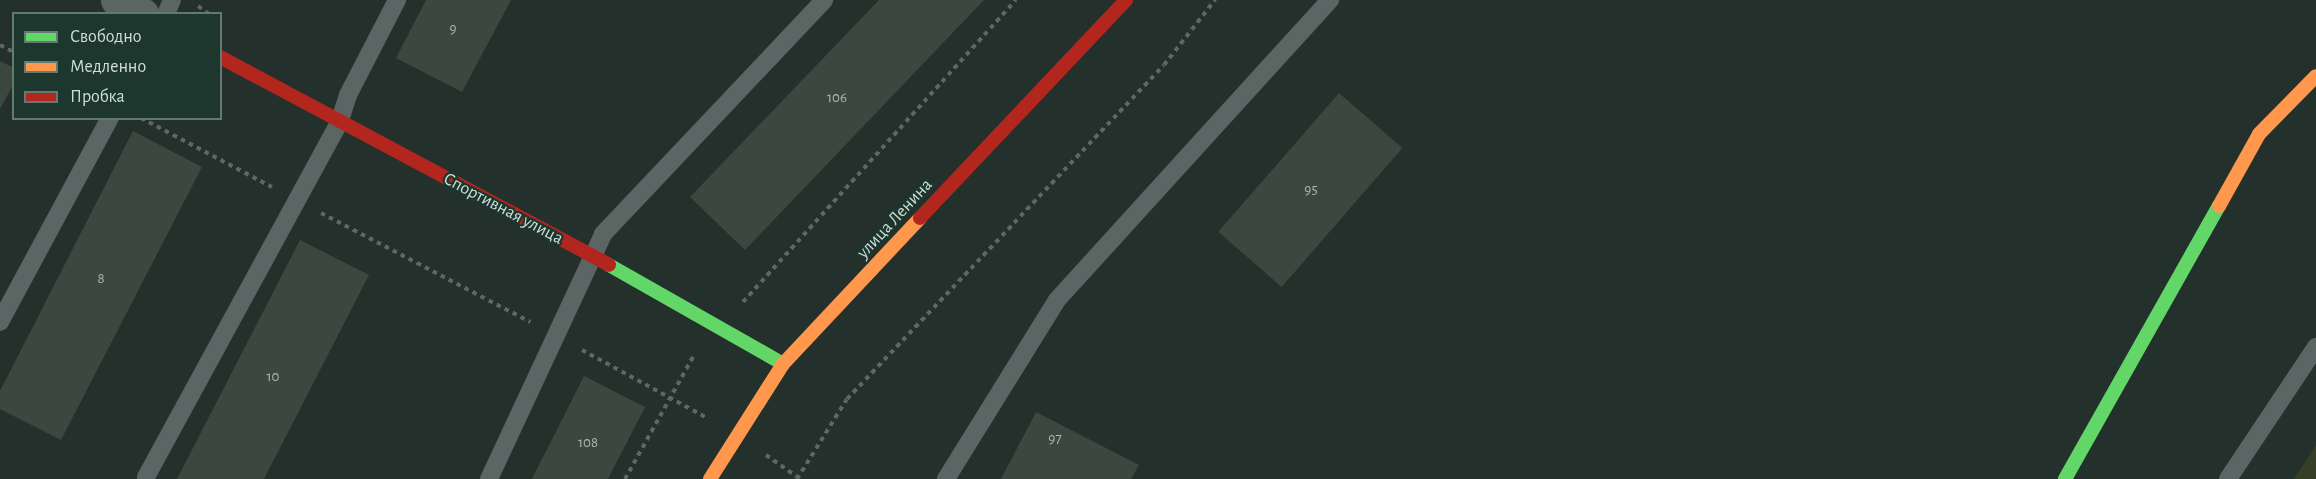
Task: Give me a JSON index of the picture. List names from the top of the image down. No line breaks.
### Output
{"streets":{"street":["Спортивная улица","улица Ленина"]},"crossings":[["Спортивная улица","улица Ленина"]],"house_numbers":["9","106","95","8","10","97","108"],"legend":["Свободно","Медленно","Пробка"]}
